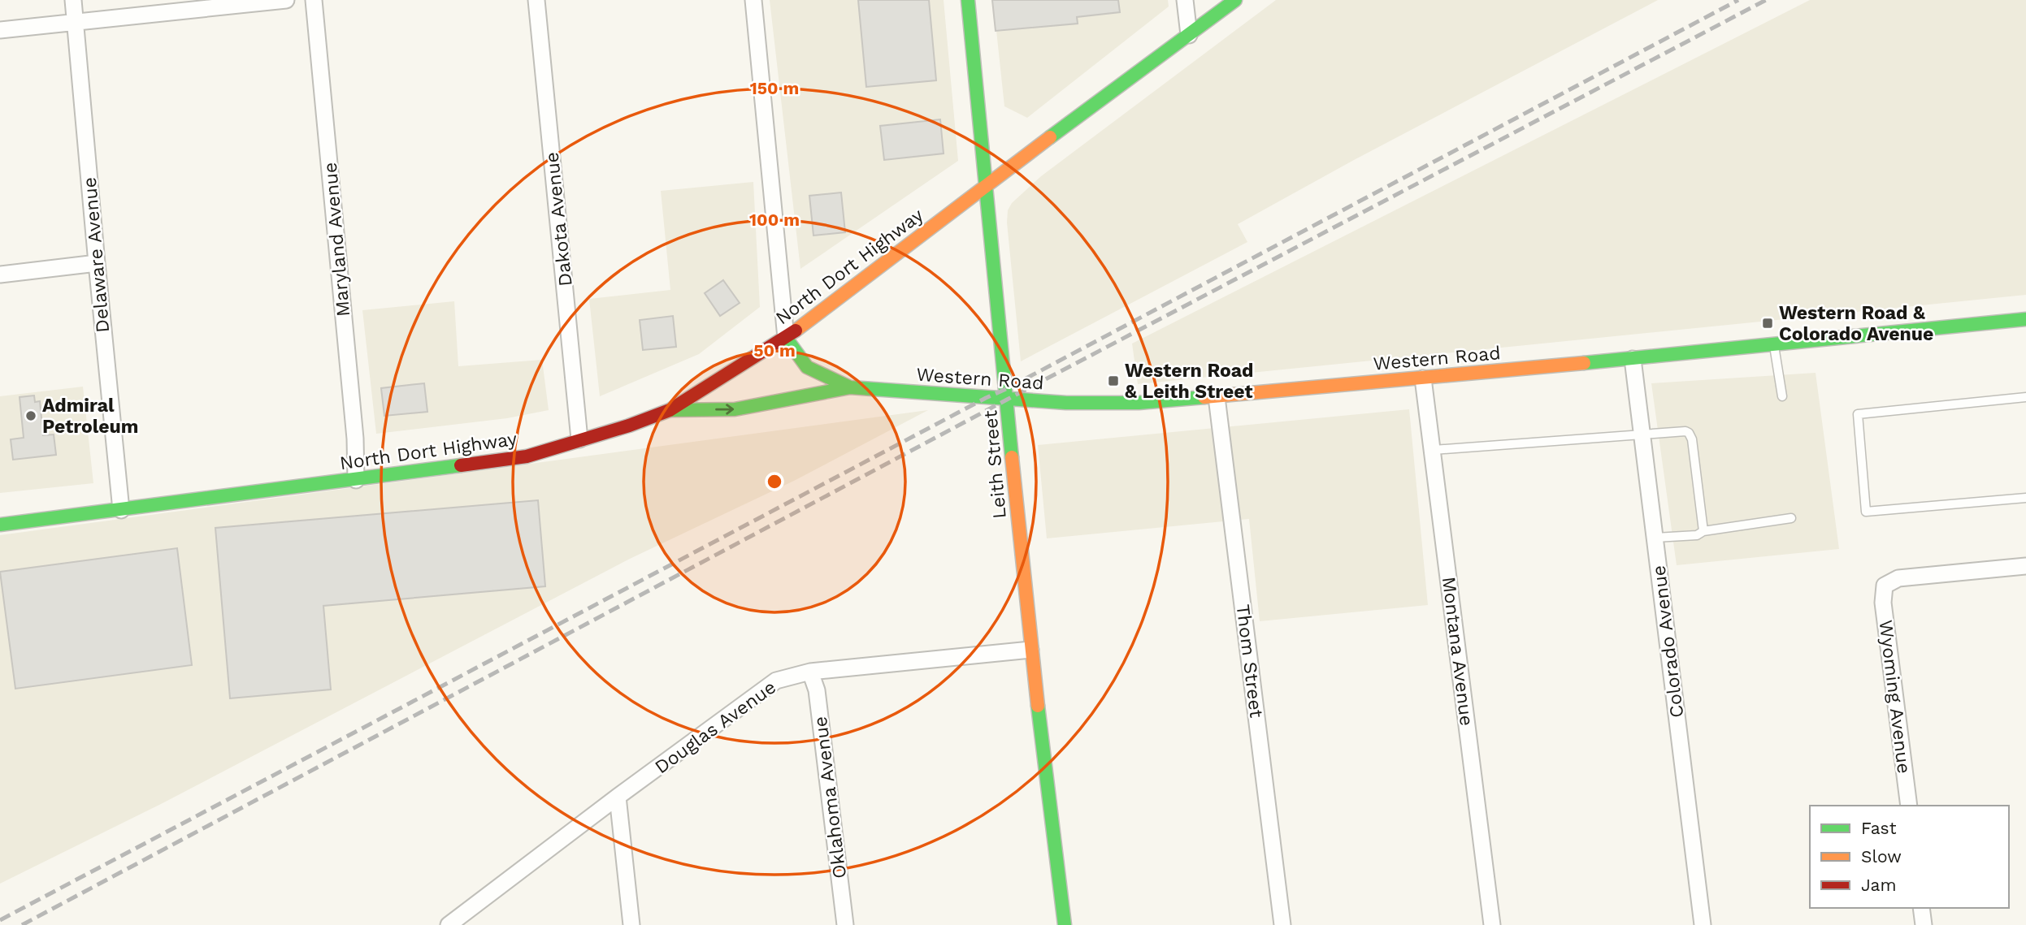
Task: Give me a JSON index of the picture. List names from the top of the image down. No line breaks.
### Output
{"streets":{"street":["Dakota Avenue","Maryland Avenue","Delaware Avenue","North Dort Highway","Western Road","Leith Street","Colorado Avenue","Montana Avenue","Thom Street","Wyoming Avenue","Douglas Avenue","Oklahoma Avenue"]},"crossings":[["Dakota Avenue","North Dort Highway"],["Maryland Avenue","North Dort Highway"],["Delaware Avenue","North Dort Highway"],["North Dort Highway","Leith Street"],["Western Road","Leith Street"],["Western Road","Colorado Avenue"],["Western Road","Montana Avenue"],["Western Road","Thom Street"],["Leith Street","Douglas Avenue"],["Douglas Avenue","Oklahoma Avenue"]],"places":{"transit":["Western Road & Colorado Avenue","Western Road & Leith Street"],"other":["Admiral Petroleum"]},"legend":["Fast","Slow","Jam"],"rings":["150 m","100 m","50 m"]}
